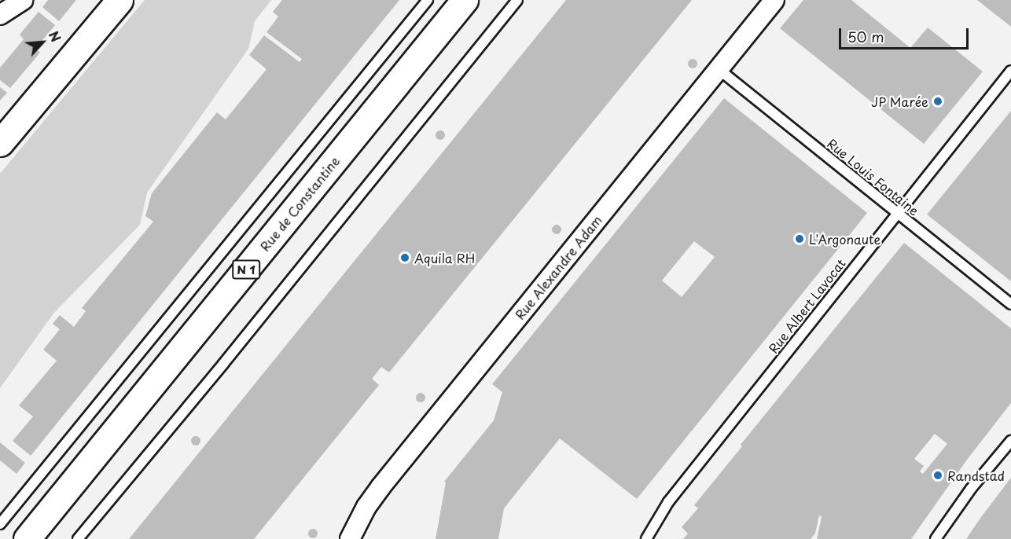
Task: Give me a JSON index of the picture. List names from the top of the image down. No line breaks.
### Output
{"streets":{"main road":["Rue de Constantine","N 1"],"street":["Rue Alexandre Adam"],"lane":["Rue Louis Fontaine","Rue Albert Lavocat"]},"crossings":[["Rue Louis Fontaine","Rue Alexandre Adam"],["Rue Louis Fontaine","Rue Albert Lavocat"]],"places":["JP Marée","L'Argonaute","Aquila RH","Randstad"],"scale_bar":"50 m","north":"top right"}
